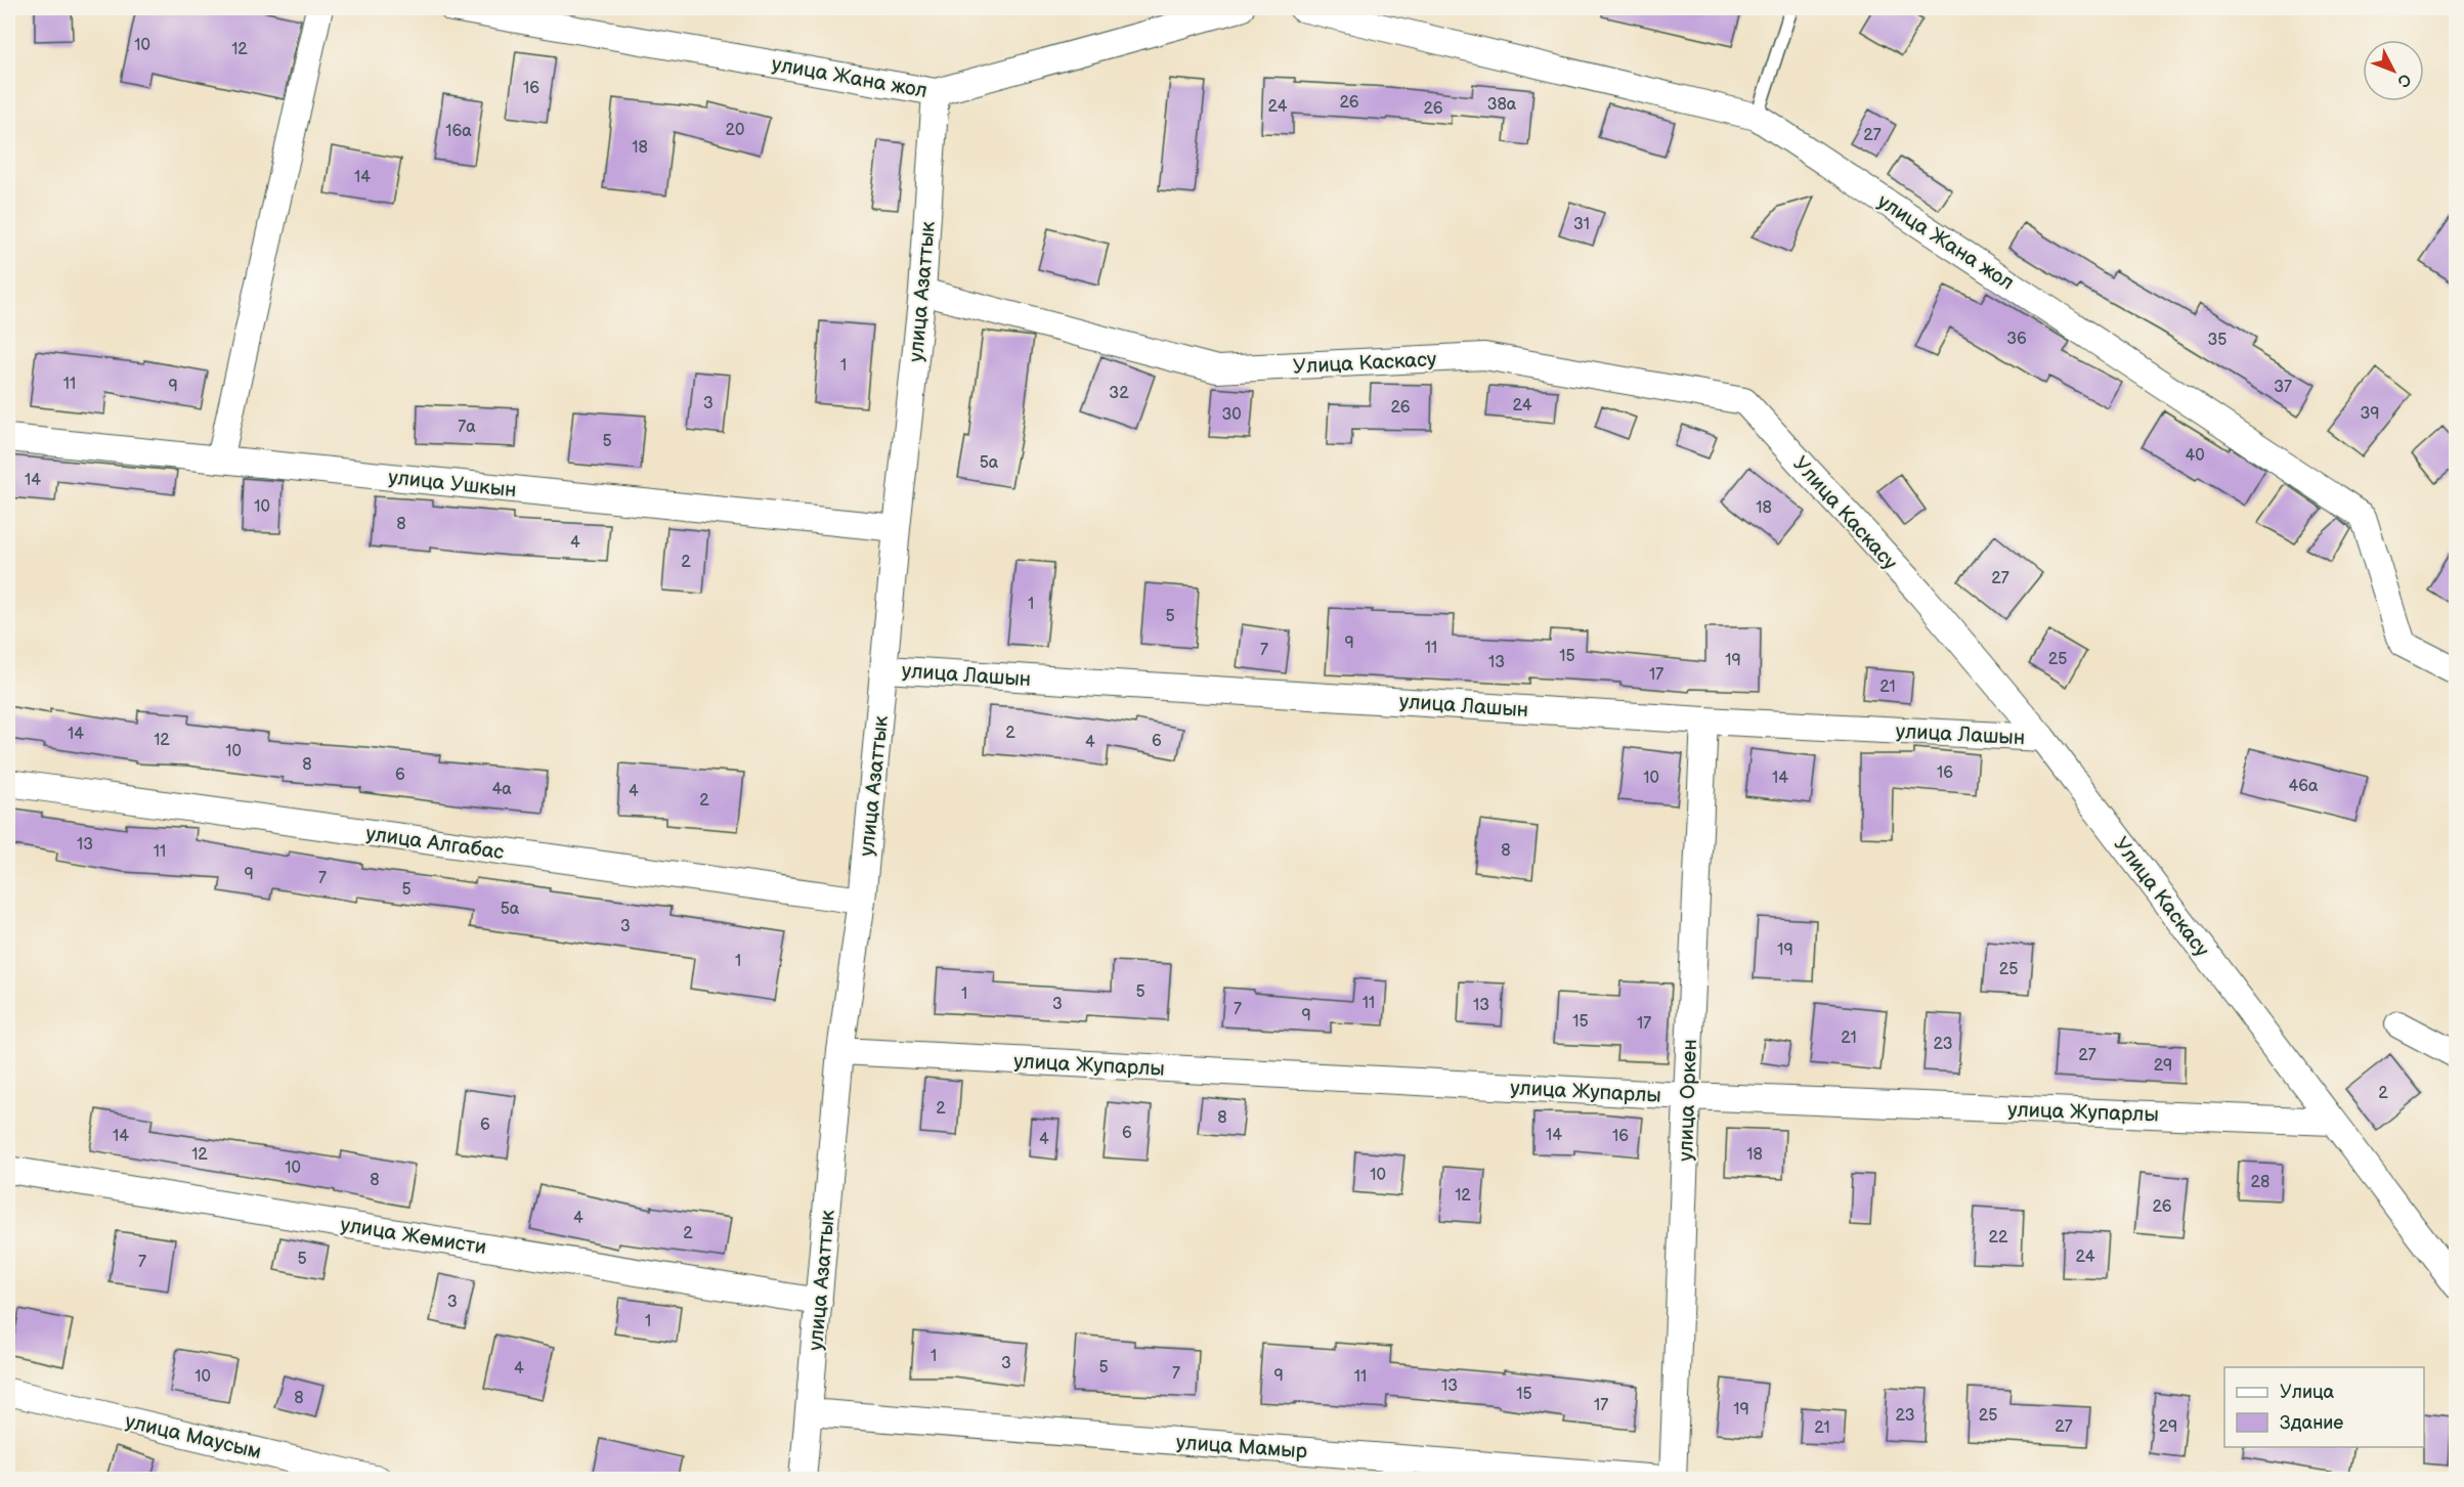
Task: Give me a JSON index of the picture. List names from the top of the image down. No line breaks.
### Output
{"streets":{"street":["улица Жана жол","улица Азаттык","Улица Каскасу","улица Ушкын","улица Лашын","улица Алгабас","улица Жупарлы","улица Оркен","улица Жемисти","улица Маусым","улица Мамыр"]},"crossings":[["улица Жана жол","улица Азаттык"],["улица Азаттык","Улица Каскасу"],["улица Азаттык","улица Ушкын"],["улица Азаттык","улица Лашын"],["улица Азаттык","улица Алгабас"],["улица Азаттык","улица Жупарлы"],["улица Азаттык","улица Жемисти"],["улица Азаттык","улица Мамыр"],["Улица Каскасу","улица Лашын"],["Улица Каскасу","улица Жупарлы"],["улица Лашын","улица Оркен"],["улица Жупарлы","улица Оркен"],["улица Оркен","улица Мамыр"]],"house_numbers":["10","12","16","26","38а","24","26","20","16а","27","18","14","31","36","35","1","11","9","37","32","3","24","26","39","30","7а","5","40","5а","14","10","18","8","4","2","27","1","5","9","11","7","15","25","19","13","17","21","2","14","12","6","4","10","8","16","6","10","14","46а","4а","4","2","13","8","11","9","7","5","5а","3","19","1","25","5","1","11","3","13","7","9","15","17","21","23","27","29","2","2","8","6","6","14","14","16","4","12","18","10","10","8","28","12","26","4","2","22","24","5","7","3","1","1","3","5","4","7","9","10","11","13","15","8","17","19","23","25","27","29","21"],"legend":["Улица","Здание"],"north":"bottom right"}
